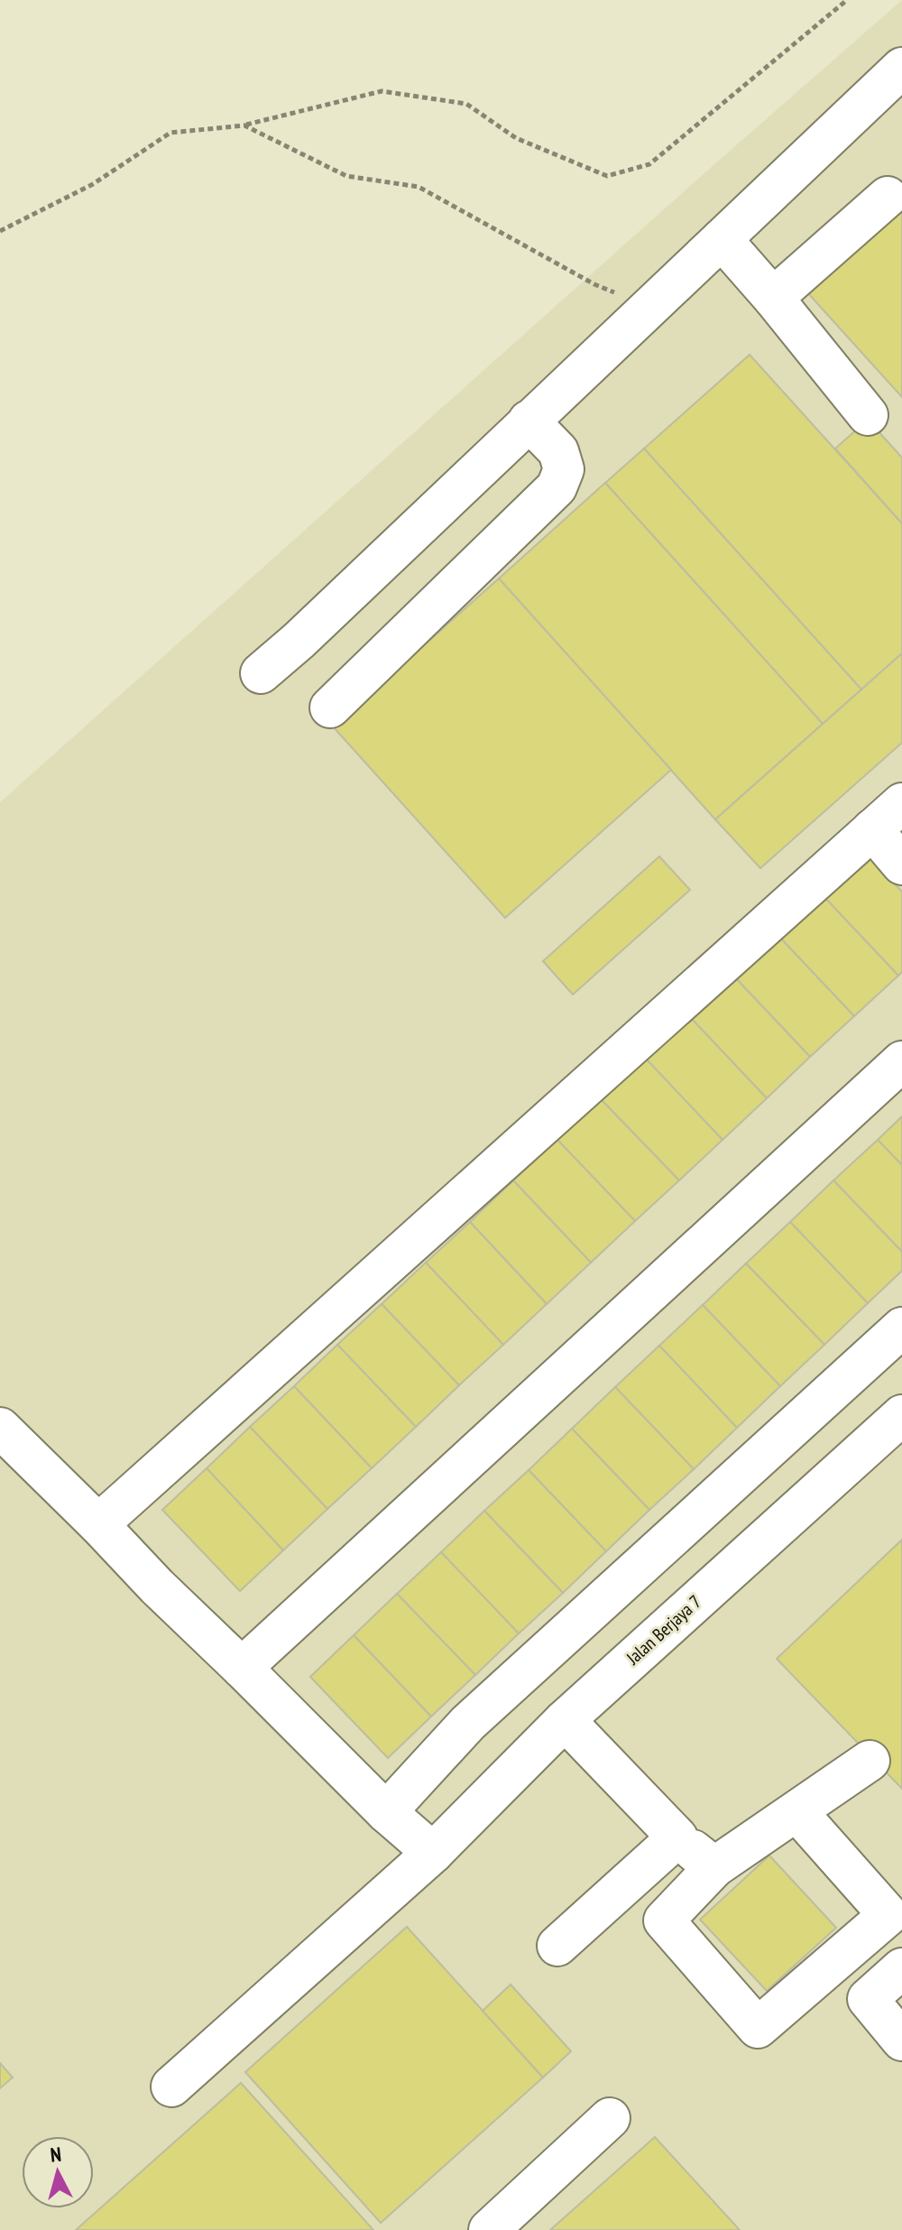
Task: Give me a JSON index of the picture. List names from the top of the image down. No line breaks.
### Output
{"streets":{"street":["Jalan Berjaya 7"]},"north":"top"}
